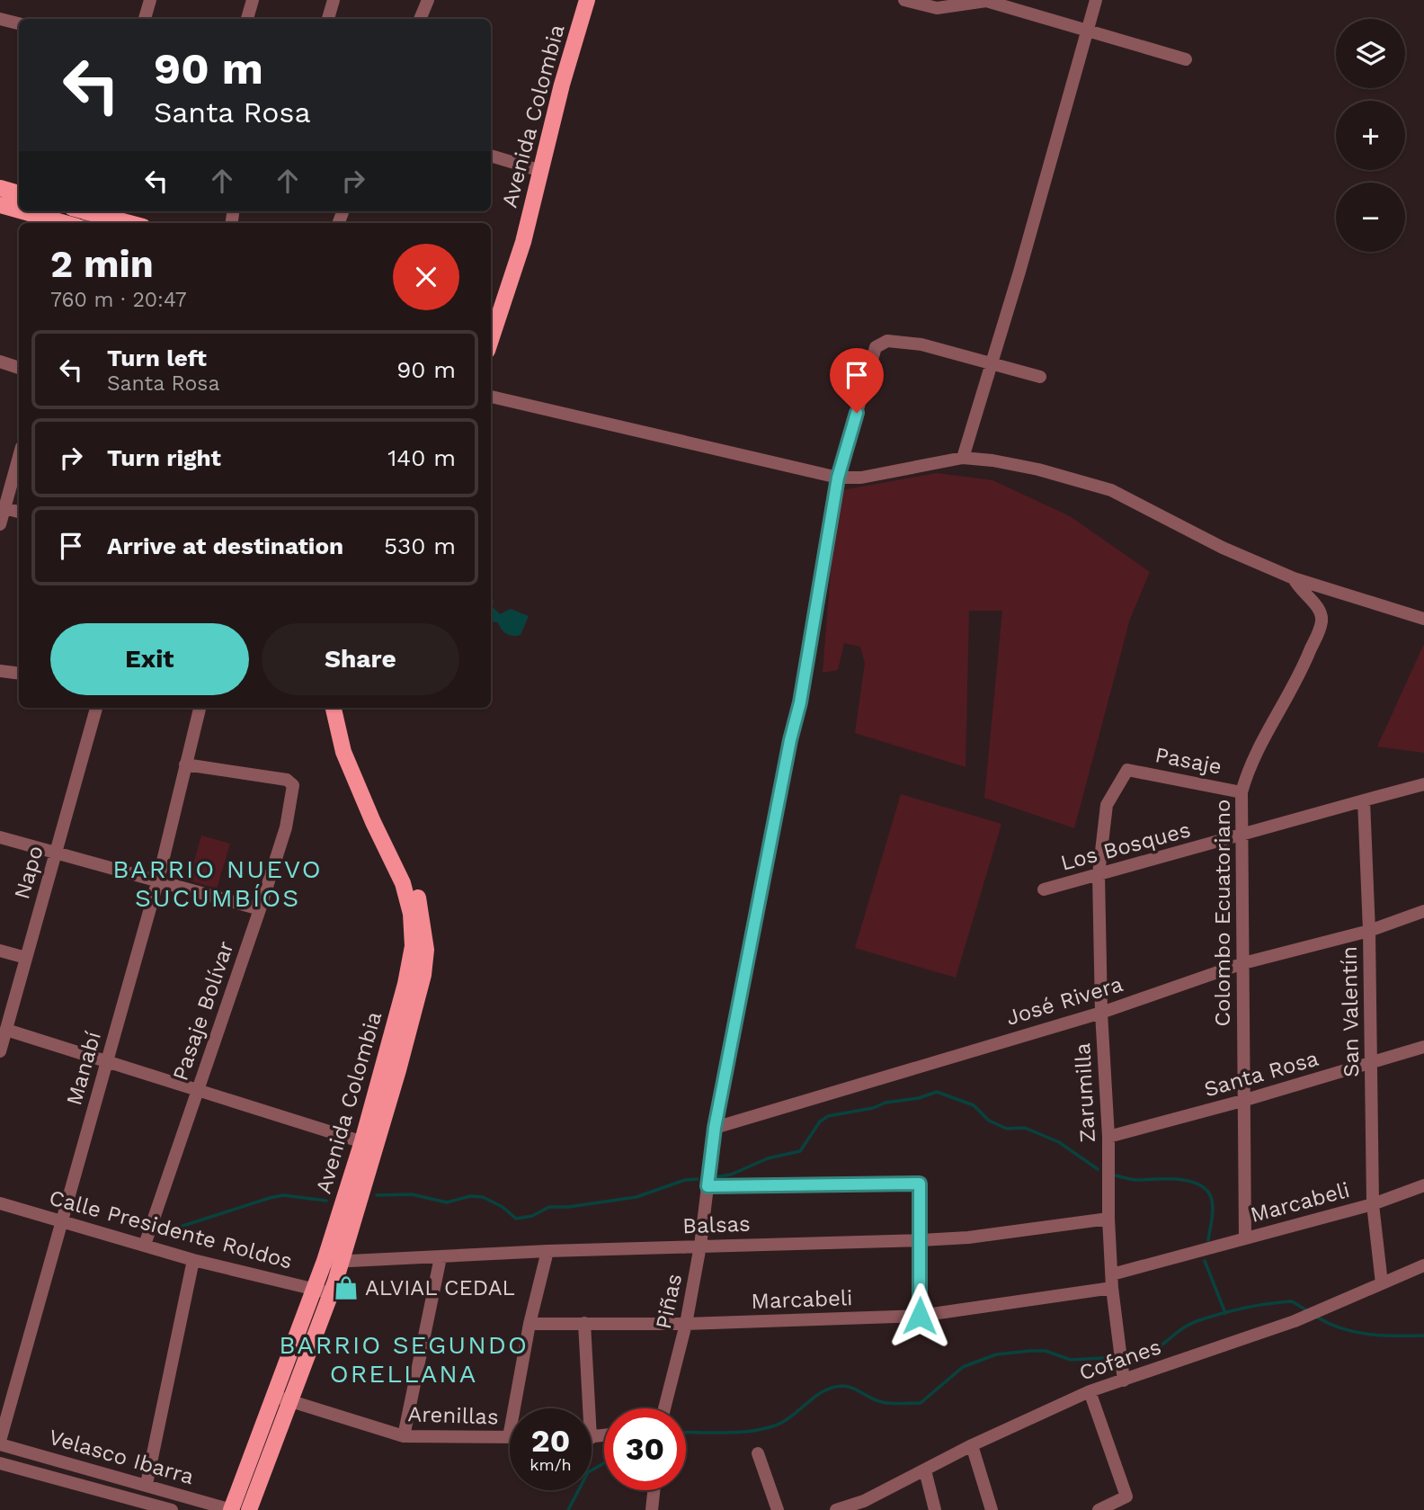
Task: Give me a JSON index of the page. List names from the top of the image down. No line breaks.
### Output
{"streets":{"main road":["Avenida Colombia"],"street":["Pasaje","Los Bosques","Napo","Colombo Ecuatoriano","José Rivera","Pasaje Bolívar","San Valentín","Manabí","Santa Rosa","Zarumilla","Marcabeli","Balsas","Calle Presidente Roldos","Piñas","Cofanes","Arenillas","Velasco Ibarra"]},"crossings":[["Avenida Colombia","Balsas"],["Avenida Colombia","Calle Presidente Roldos"],["Avenida Colombia","Arenillas"],["Avenida Colombia","Velasco Ibarra"],["Pasaje","Colombo Ecuatoriano"],["Pasaje","Zarumilla"],["Los Bosques","Colombo Ecuatoriano"],["Los Bosques","San Valentín"],["Los Bosques","Zarumilla"],["Colombo Ecuatoriano","José Rivera"],["Colombo Ecuatoriano","Santa Rosa"],["Colombo Ecuatoriano","Marcabeli"],["José Rivera","San Valentín"],["José Rivera","Zarumilla"],["José Rivera","Piñas"],["Pasaje Bolívar","Manabí"],["Pasaje Bolívar","Calle Presidente Roldos"],["San Valentín","Santa Rosa"],["San Valentín","Marcabeli"],["San Valentín","Cofanes"],["Manabí","Calle Presidente Roldos"],["Manabí","Velasco Ibarra"],["Santa Rosa","Zarumilla"],["Zarumilla","Marcabeli"],["Zarumilla","Balsas"],["Zarumilla","Cofanes"],["Marcabeli","Piñas"],["Balsas","Piñas"]],"districts":["BARRIO NUEVO SUCUMBÍOS","BARRIO SEGUNDO ORELLANA"],"places":{"shop":["ALVIAL CEDAL"]},"page":{"map_buttons":["+","−"],"turn":["90 m","Santa Rosa"],"heading":["2 min","760 m · 20:47"],"list":[{"name":"Turn left","note":"Santa Rosa","value":"90 m"},{"name":"Turn right","value":"140 m"},{"name":"Arrive at destination","value":"530 m"}],"buttons":["Exit","Share"],"speed":"20 km/h","limit":"30"}}
